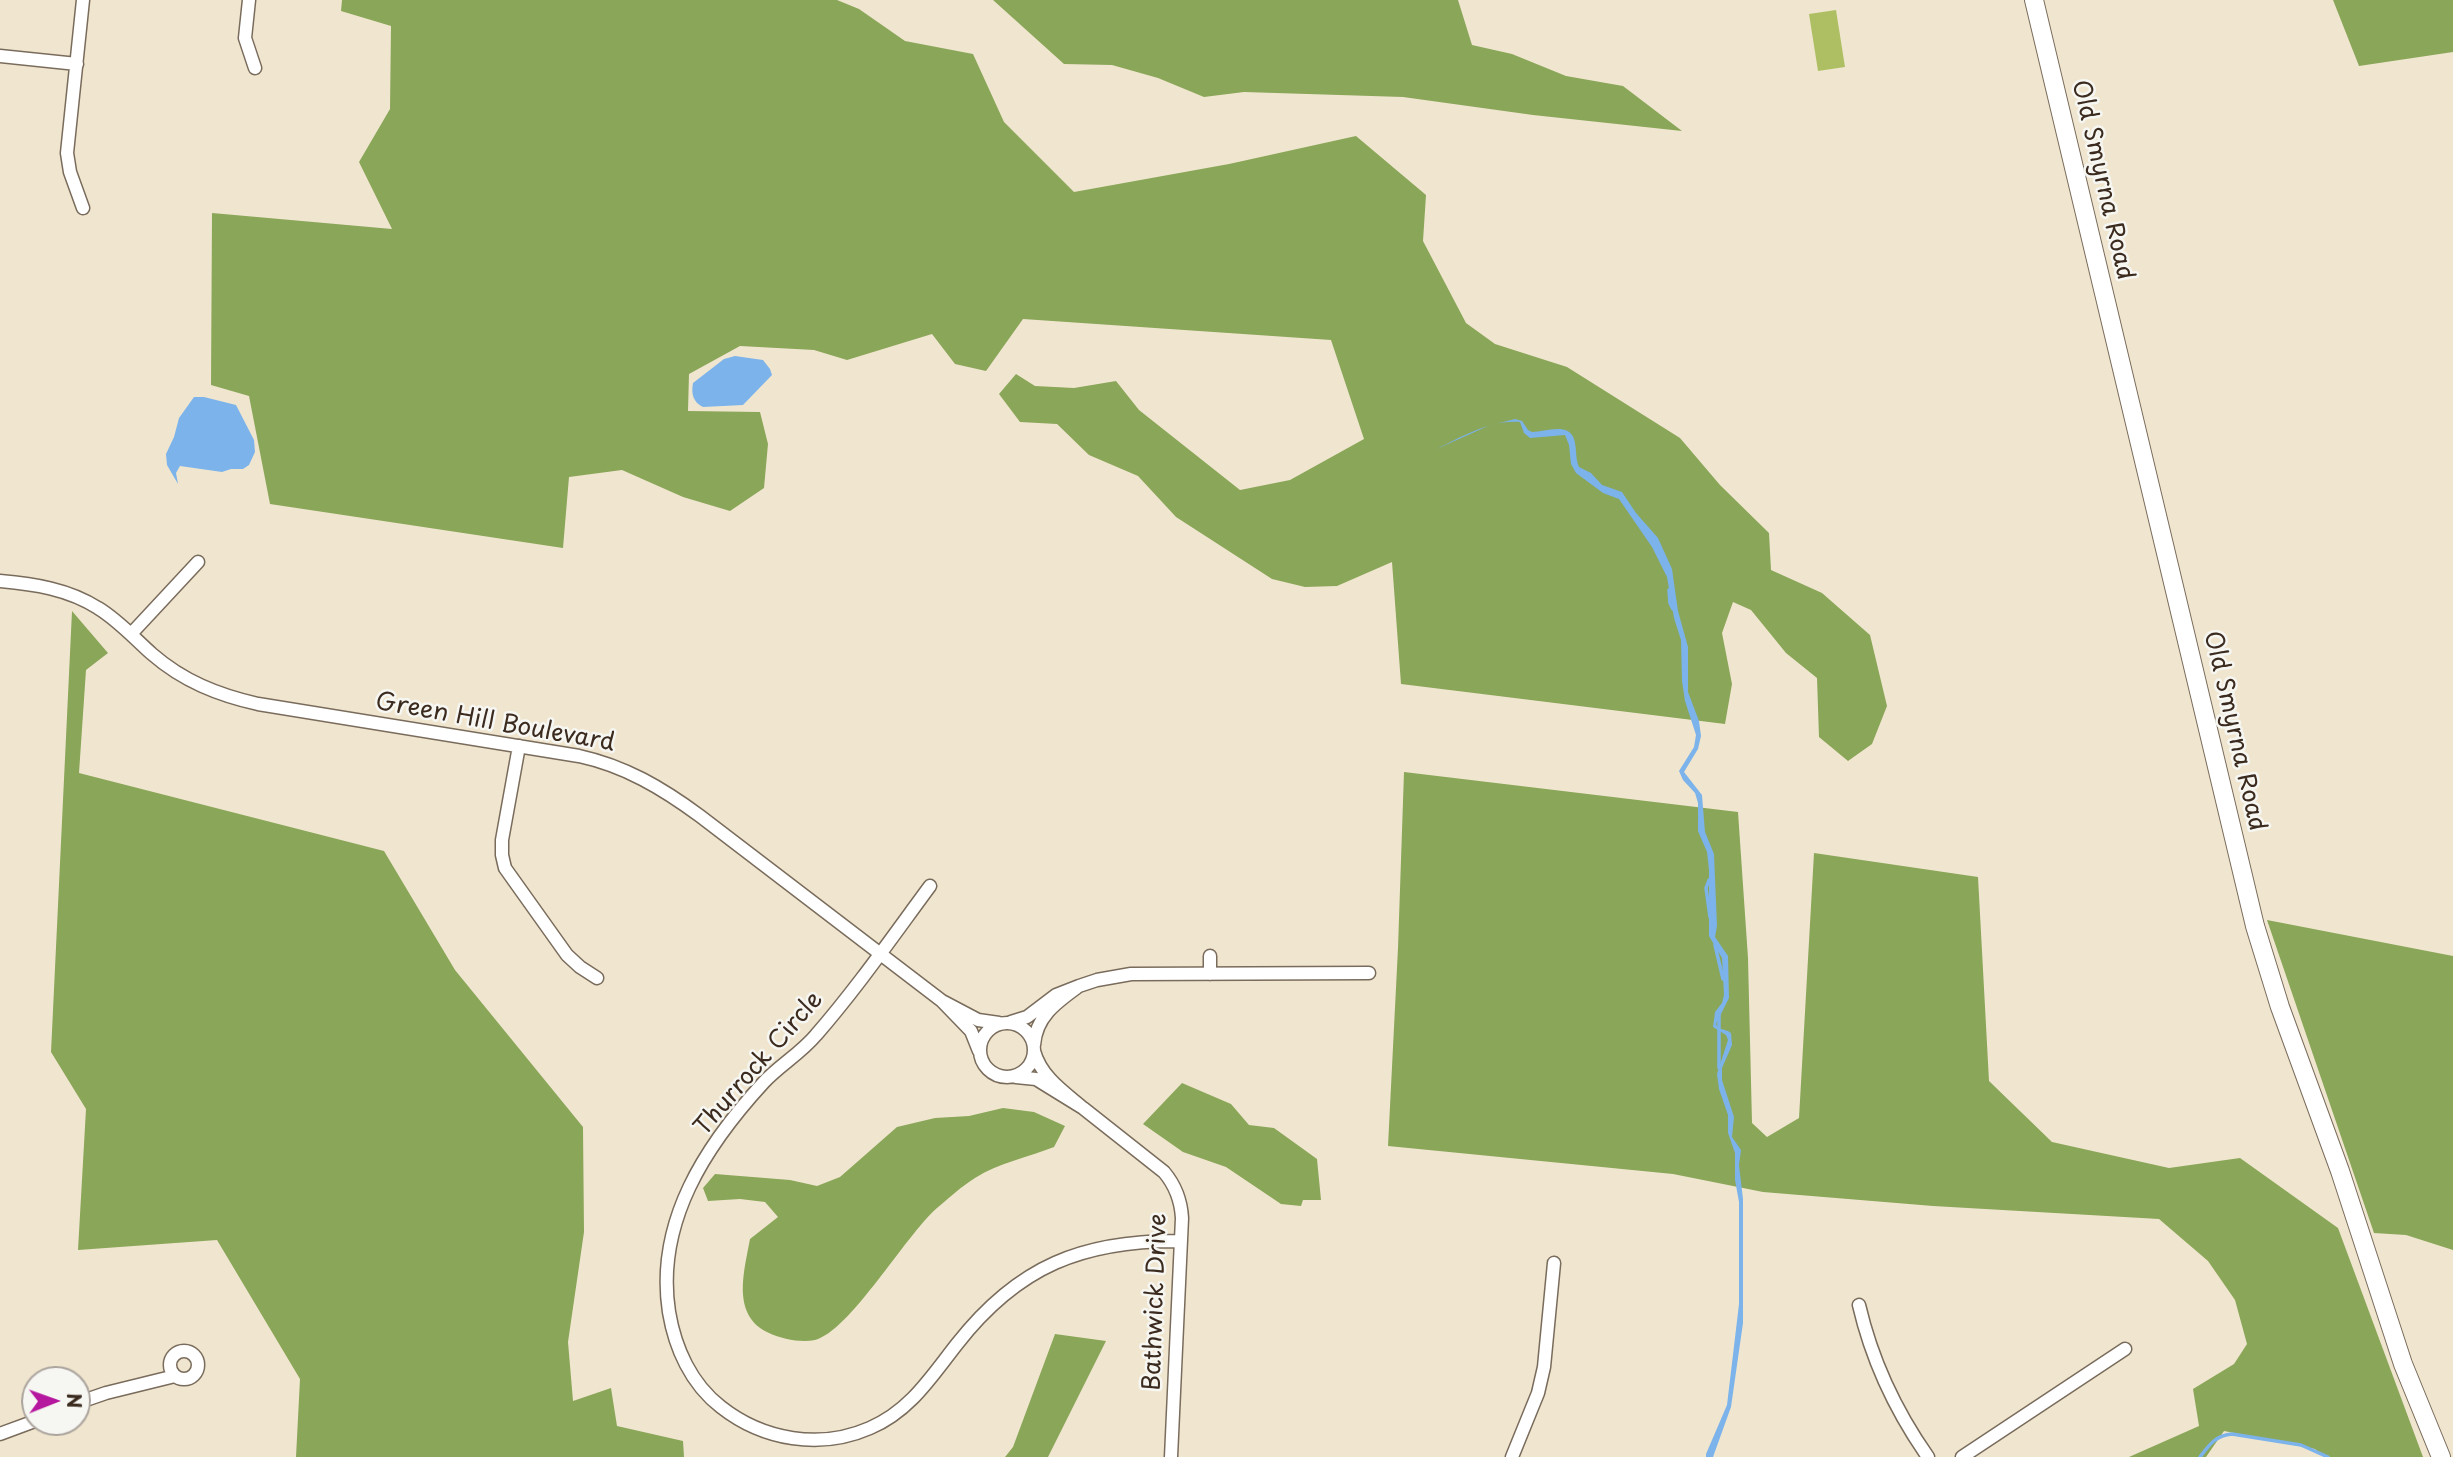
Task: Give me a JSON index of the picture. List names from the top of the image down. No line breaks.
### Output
{"streets":{"street":["Old Smyrna Road","Green Hill Boulevard","Thurrock Circle","Bathwick Drive"]},"crossings":[["Green Hill Boulevard","Thurrock Circle"],["Green Hill Boulevard","Bathwick Drive"],["Thurrock Circle","Bathwick Drive"]],"north":"right"}
